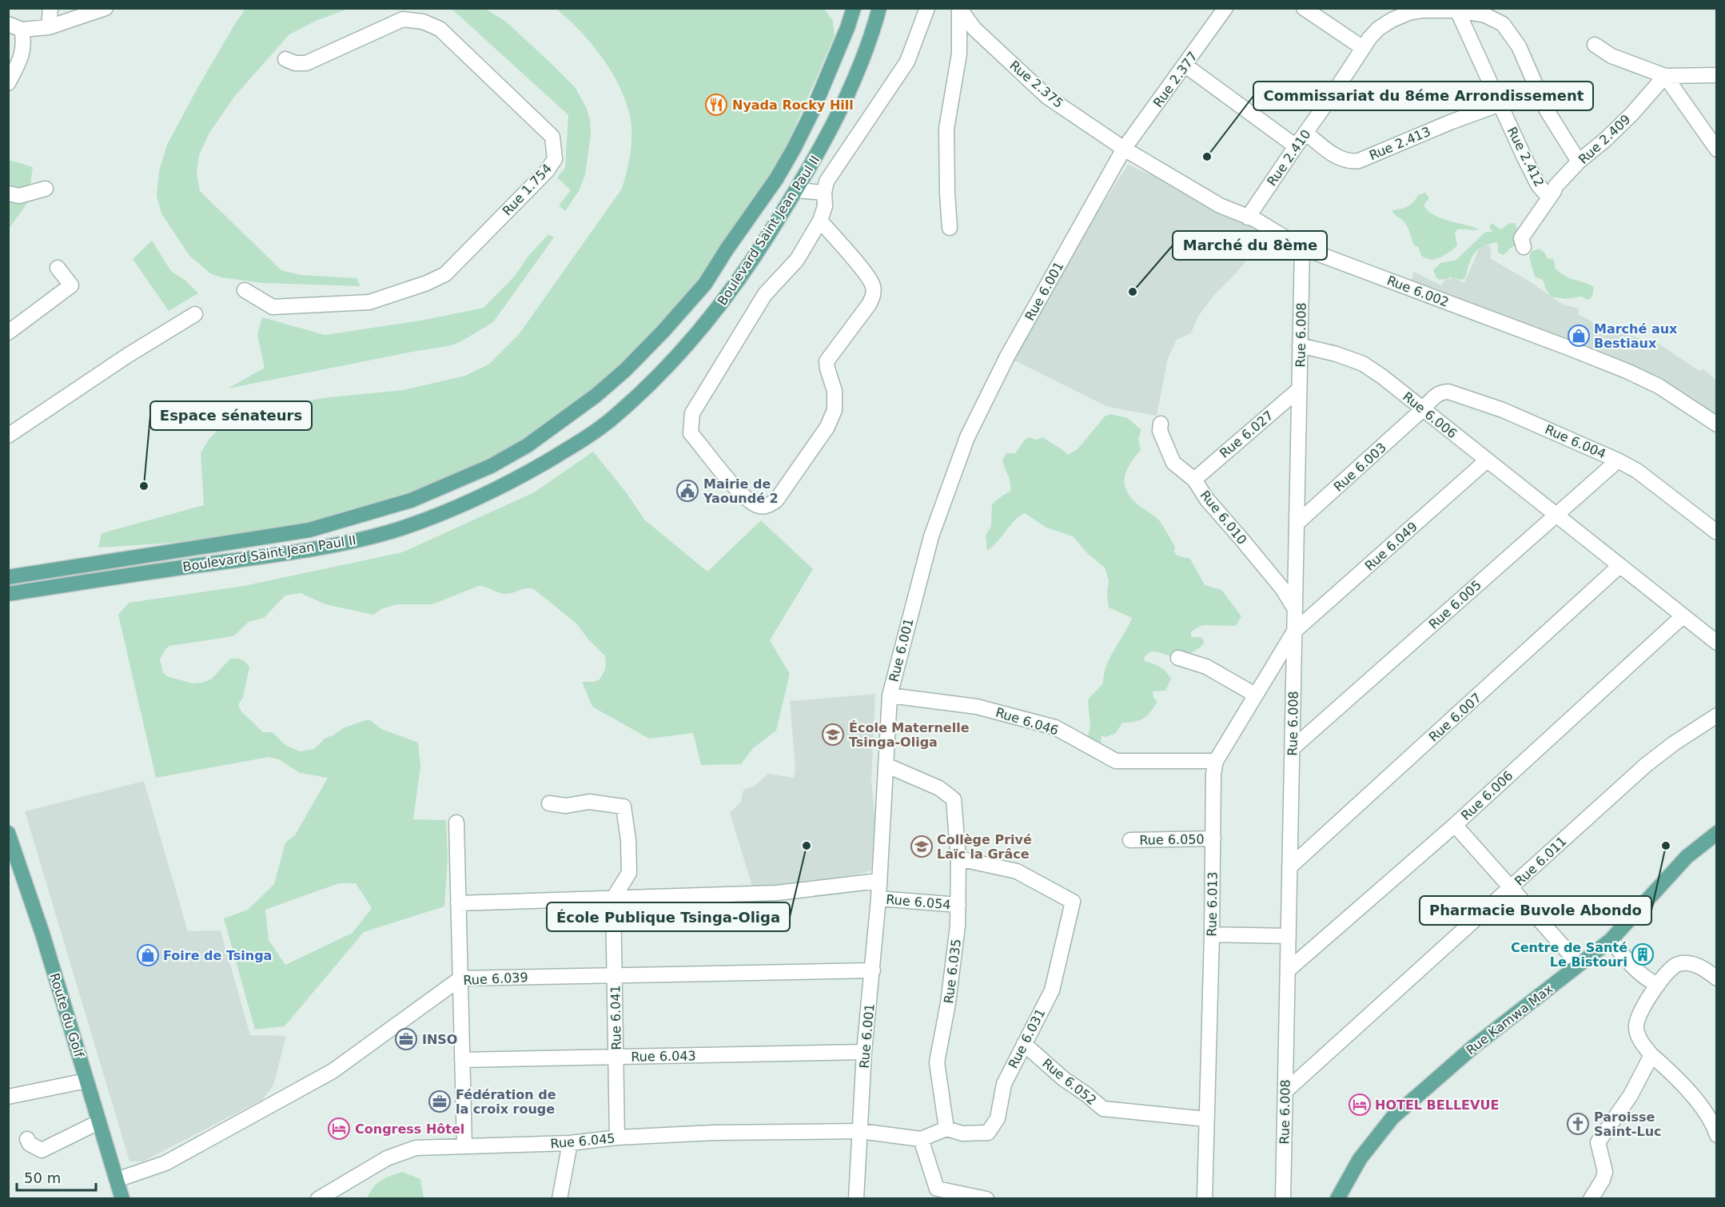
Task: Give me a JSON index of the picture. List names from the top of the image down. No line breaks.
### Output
{"streets":{"main road":["Boulevard Saint Jean Paul II","Route du Golf","Rue Kamwa Max"],"street":["Rue 2.377","Rue 2.375","Rue 2.409","Rue 2.413","Rue 2.412","Rue 2.410","Rue 1.754","Rue 6.001","Rue 6.002","Rue 6.008","Rue 6.006","Rue 6.027","Rue 6.004","Rue 6.003","Rue 6.010","Rue 6.049","Rue 6.005","Rue 6.007","Rue 6.046","Rue 6.050","Rue 6.011","Rue 6.054","Rue 6.013","Rue 6.035","Rue 6.039","Rue 6.041","Rue 6.031","Rue 6.043","Rue 6.052","Rue 6.045"]},"crossings":[["Rue 2.377","Rue 2.375"],["Rue 2.377","Rue 6.001"],["Rue 2.377","Rue 6.002"],["Rue 2.375","Rue 6.001"],["Rue 2.375","Rue 6.002"],["Rue 2.409","Rue 2.412"],["Rue 2.409","Rue 2.410"],["Rue 2.413","Rue 2.412"],["Rue 2.413","Rue 2.410"],["Rue 2.412","Rue 2.410"],["Rue 2.410","Rue 6.002"],["Rue 6.001","Rue 6.002"],["Rue 6.001","Rue 6.046"],["Rue 6.001","Rue 6.054"],["Rue 6.001","Rue 6.035"],["Rue 6.001","Rue 6.039"],["Rue 6.001","Rue 6.043"],["Rue 6.001","Rue 6.045"],["Rue 6.002","Rue 6.008"],["Rue 6.008","Rue 6.006"],["Rue 6.008","Rue 6.027"],["Rue 6.008","Rue 6.003"],["Rue 6.008","Rue 6.010"],["Rue 6.008","Rue 6.049"],["Rue 6.008","Rue 6.005"],["Rue 6.008","Rue 6.007"],["Rue 6.008","Rue 6.011"],["Rue 6.008","Rue 6.013"],["Rue 6.006","Rue 6.004"],["Rue 6.006","Rue 6.003"],["Rue 6.006","Rue 6.049"],["Rue 6.006","Rue 6.005"],["Rue 6.006","Rue 6.007"],["Rue 6.027","Rue 6.010"],["Rue 6.004","Rue 6.003"],["Rue 6.004","Rue 6.005"],["Rue 6.049","Rue 6.013"],["Rue 6.046","Rue 6.013"],["Rue 6.050","Rue 6.013"],["Rue 6.054","Rue 6.035"],["Rue 6.013","Rue 6.052"],["Rue 6.035","Rue 6.031"],["Rue 6.039","Route du Golf"],["Rue 6.039","Rue 6.041"],["Rue 6.041","Rue 6.043"],["Rue 6.041","Rue 6.045"],["Rue 6.031","Rue 6.052"]],"places":{"restaurant":["Nyada Rocky Hill"],"other":["Commissariat du 8éme Arrondissement","Marché du 8ème","Espace sénateurs","École Publique Tsinga-Oliga","Pharmacie Buvole Abondo"],"shop":["Marché aux Bestiaux","Foire de Tsinga"],"public building":["Mairie de Yaoundé 2"],"school or university":["École Maternelle Tsinga-Oliga","Collège Privé Laïc la Grâce"],"building":["Centre de Santé Le Bistouri"],"office":["INSO","Fédération de la croix rouge"],"hotel":["HOTEL BELLEVUE","Congress Hôtel"],"church":["Paroisse Saint-Luc"]},"scale_bar":"50 m"}
